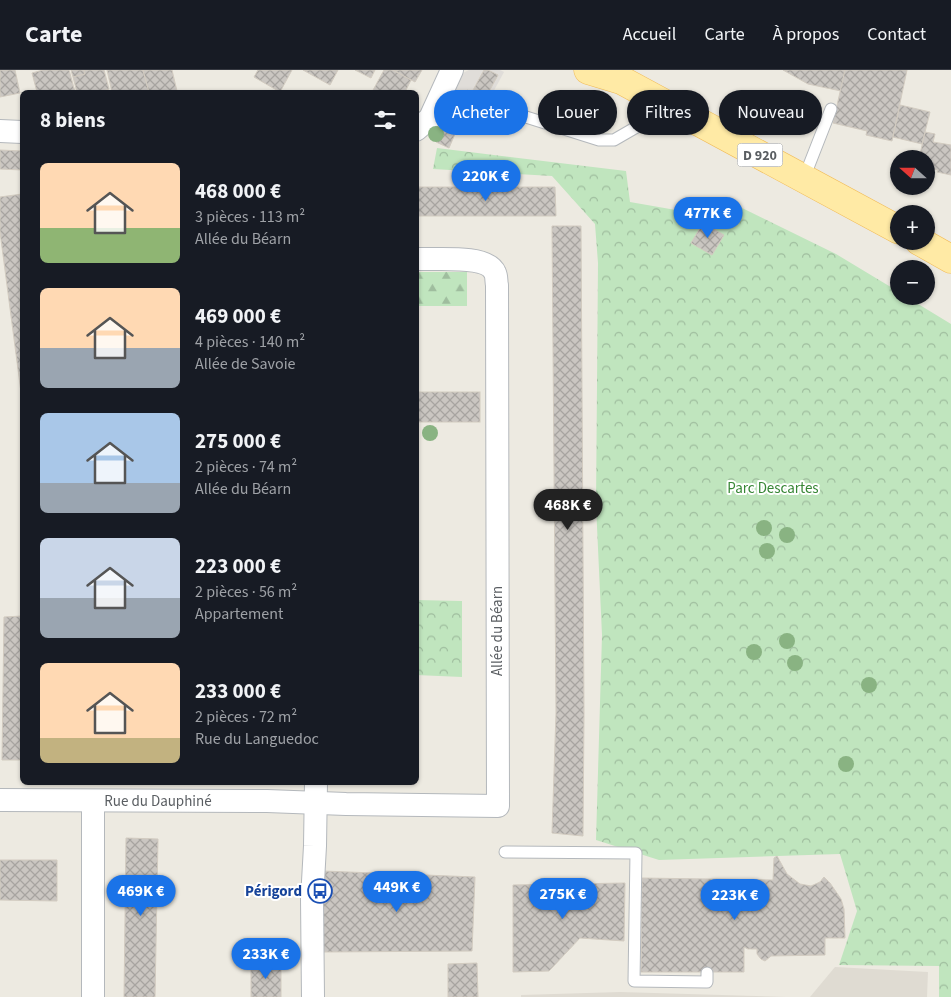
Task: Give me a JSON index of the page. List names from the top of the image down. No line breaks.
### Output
{"streets":{"main road":["D 920"],"street":["Allée du Béarn","Rue du Dauphiné"]},"crossings":[["Allée du Béarn","Rue du Dauphiné"]],"parks":["Parc Descartes"],"places":{"bus stop":["Périgord"]},"north":"left","page":{"header":"Carte","nav":["Accueil","Carte","À propos","Contact"],"chip":["Acheter","Louer","Filtres","Nouveau"],"heading":"8 biens","map_buttons":["+","−"],"list":[{"name":"468 000 €","note":"3 pièces · 113 m² · Allée du Béarn"},{"name":"469 000 €","note":"4 pièces · 140 m² · Allée de Savoie"},{"name":"275 000 €","note":"2 pièces · 74 m² · Allée du Béarn"},{"name":"223 000 €","note":"2 pièces · 56 m² · Appartement"},{"name":"233 000 €","note":"2 pièces · 72 m² · Rue du Languedoc"}],"price":["220K €","477K €","468K €","449K €","469K €","275K €","223K €","233K €"]}}
